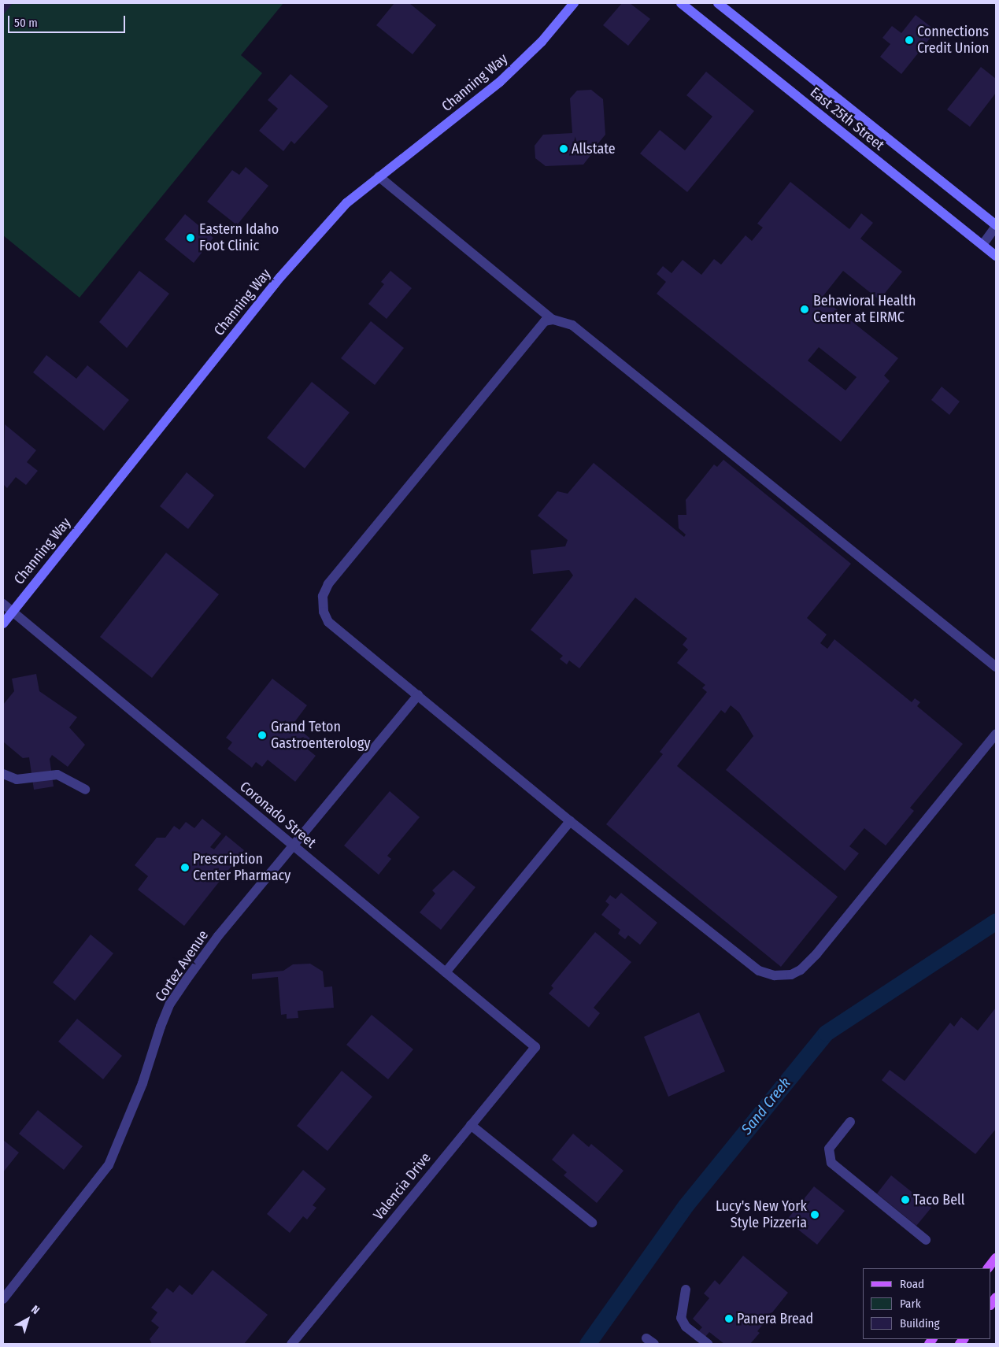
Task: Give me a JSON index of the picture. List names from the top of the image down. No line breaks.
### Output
{"streets":{"main road":["Channing Way","East 25th Street"],"street":["Coronado Street","Cortez Avenue","Valencia Drive"]},"crossings":[["Channing Way","Coronado Street"],["Coronado Street","Cortez Avenue"],["Coronado Street","Valencia Drive"]],"water":["Sand Creek"],"places":["Connections Credit Union","Allstate","Eastern Idaho Foot Clinic","Behavioral Health Center at EIRMC","Grand Teton Gastroenterology","Prescription Center Pharmacy","Taco Bell","Lucy's New York Style Pizzeria","Panera Bread"],"legend":["Road","Park","Building"],"scale_bar":"50 m","north":"top right"}
